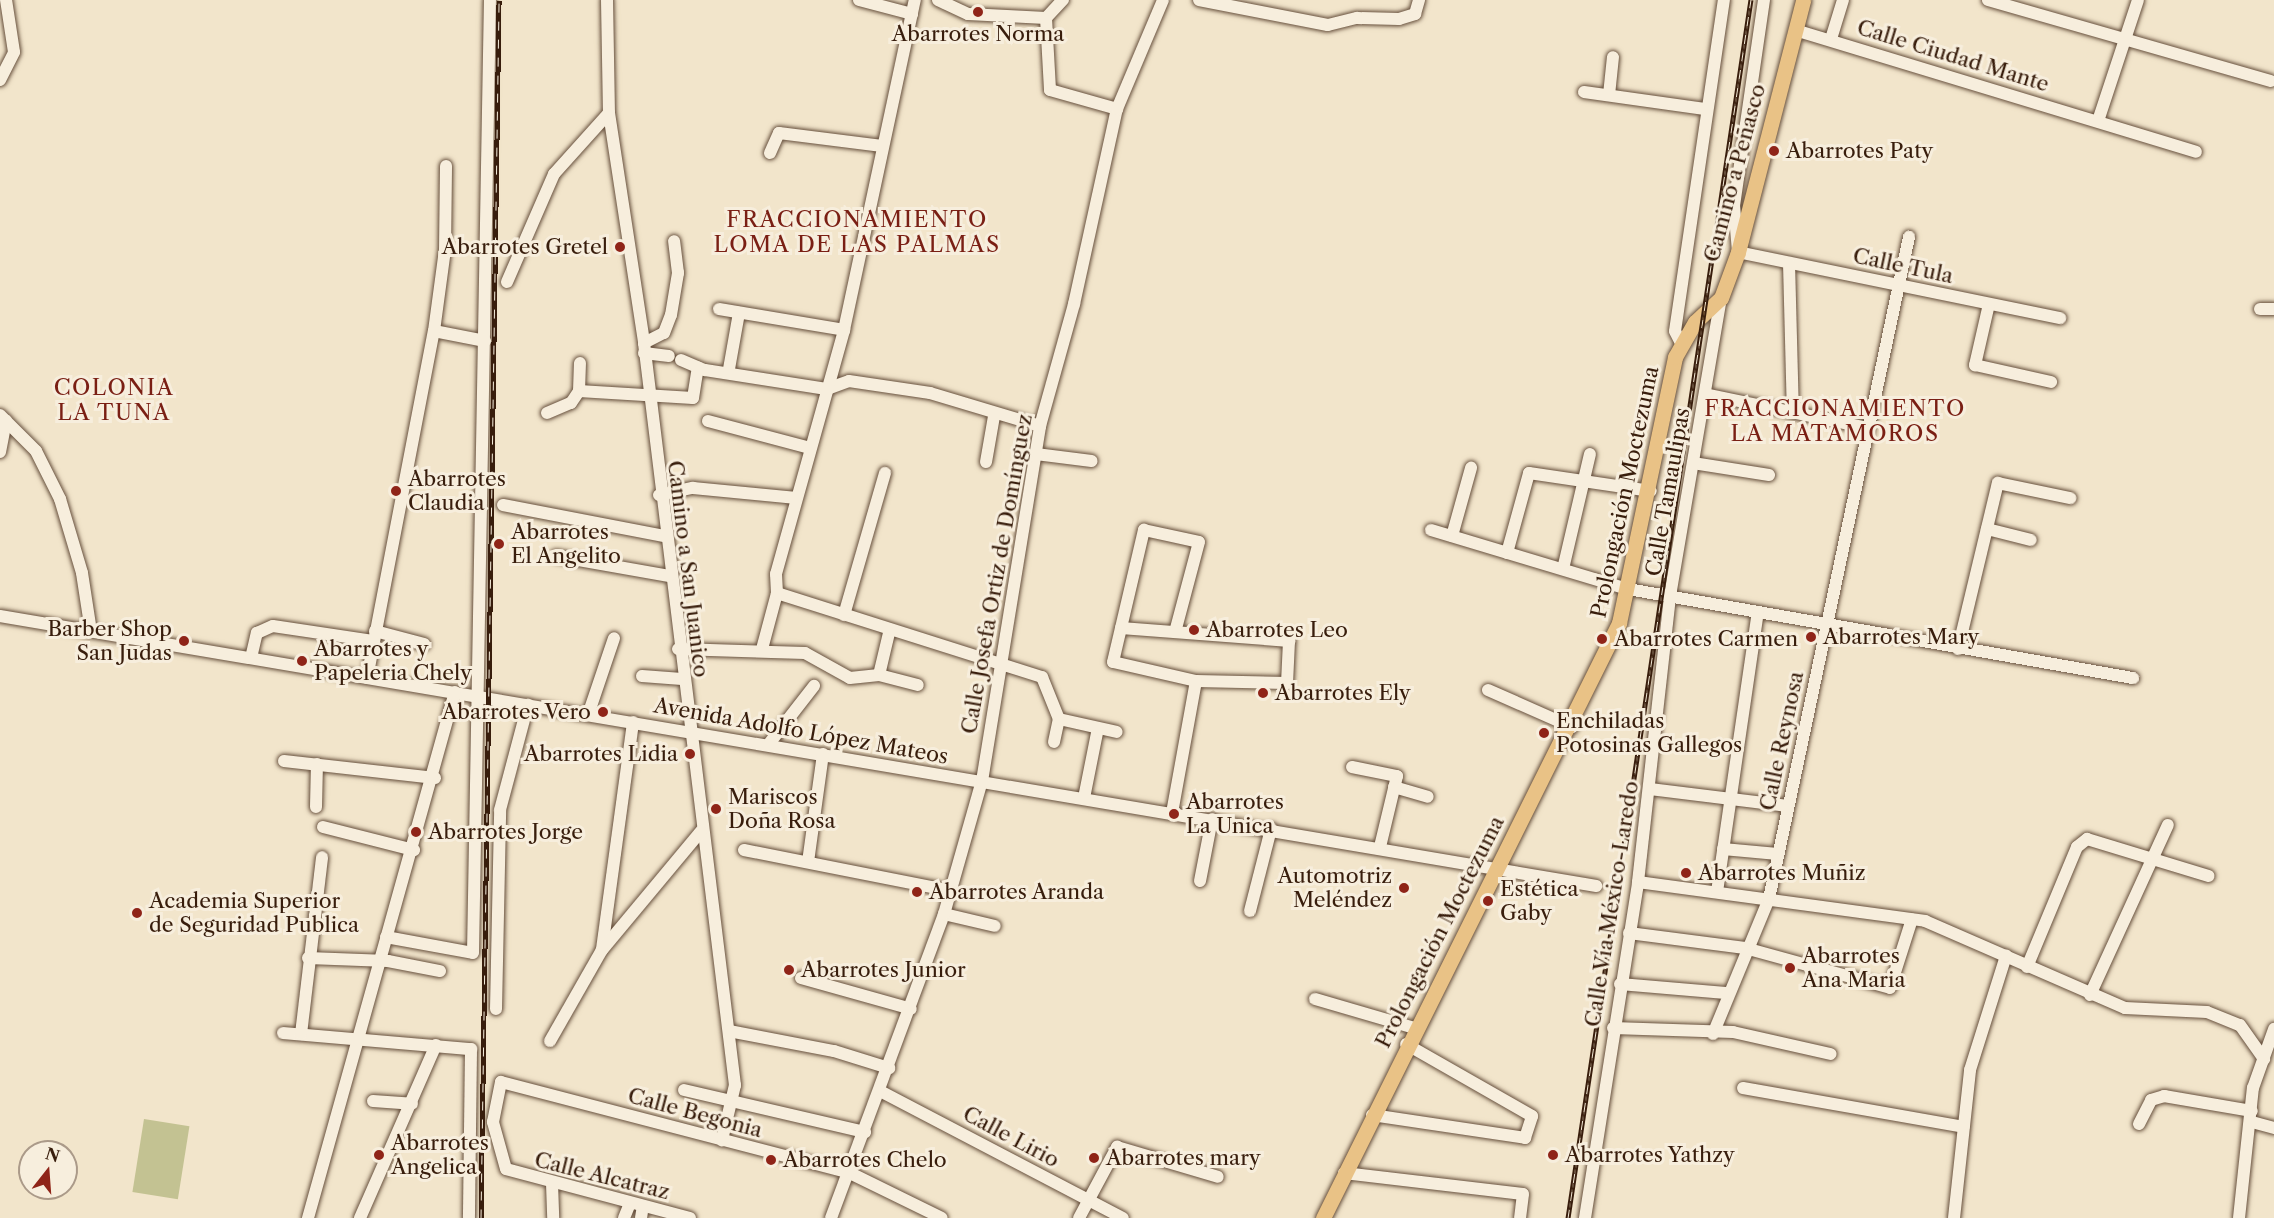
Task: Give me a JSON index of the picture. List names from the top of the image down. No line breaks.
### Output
{"streets":{"main road":["Camino a Peñasco","Prolongación Moctezuma"],"street":["Calle Ciudad Mante","Calle Tula","Calle Tamaulipas","Camino a San Juanico","Calle Josefa Ortiz de Domínguez","Avenida Adolfo López Mateos","Calle Reynosa","Calle Vía México-Laredo","Calle Begonia","Calle Lirio","Calle Alcatraz"]},"crossings":[["Calle Ciudad Mante","Camino a Peñasco"],["Camino a Peñasco","Calle Tula"],["Camino a Peñasco","Prolongación Moctezuma"],["Camino a Peñasco","Calle Tamaulipas"],["Calle Tula","Calle Reynosa"],["Prolongación Moctezuma","Avenida Adolfo López Mateos"],["Calle Tamaulipas","Calle Vía México-Laredo"],["Camino a San Juanico","Avenida Adolfo López Mateos"],["Camino a San Juanico","Calle Begonia"],["Calle Josefa Ortiz de Domínguez","Avenida Adolfo López Mateos"],["Calle Josefa Ortiz de Domínguez","Calle Begonia"],["Calle Josefa Ortiz de Domínguez","Calle Lirio"],["Calle Begonia","Calle Alcatraz"]],"districts":["FRACCIONAMIENTO LOMA DE LAS PALMAS","COLONIA LA TUNA","FRACCIONAMIENTO LA MATAMOROS"],"places":["Abarrotes Norma","Abarrotes Paty","Abarrotes Gretel","Abarrotes Claudia","Abarrotes El Angelito","Abarrotes Leo","Abarrotes Mary","Abarrotes Carmen","Barber Shop San Judas","Abarrotes y Papeleria Chely","Abarrotes Ely","Abarrotes Vero","Enchiladas Potosinas Gallegos","Abarrotes Lidia","Mariscos Doña Rosa","Abarrotes La Unica","Abarrotes Jorge","Abarrotes Muñiz","Automotriz Meléndez","Abarrotes Aranda","Estética Gaby","Academia Superior de Seguridad Publica","Abarrotes Ana Maria","Abarrotes Junior","Abarrotes Angelica","Abarrotes Yathzy","Abarrotes mary","Abarrotes Chelo"],"north":"top"}
